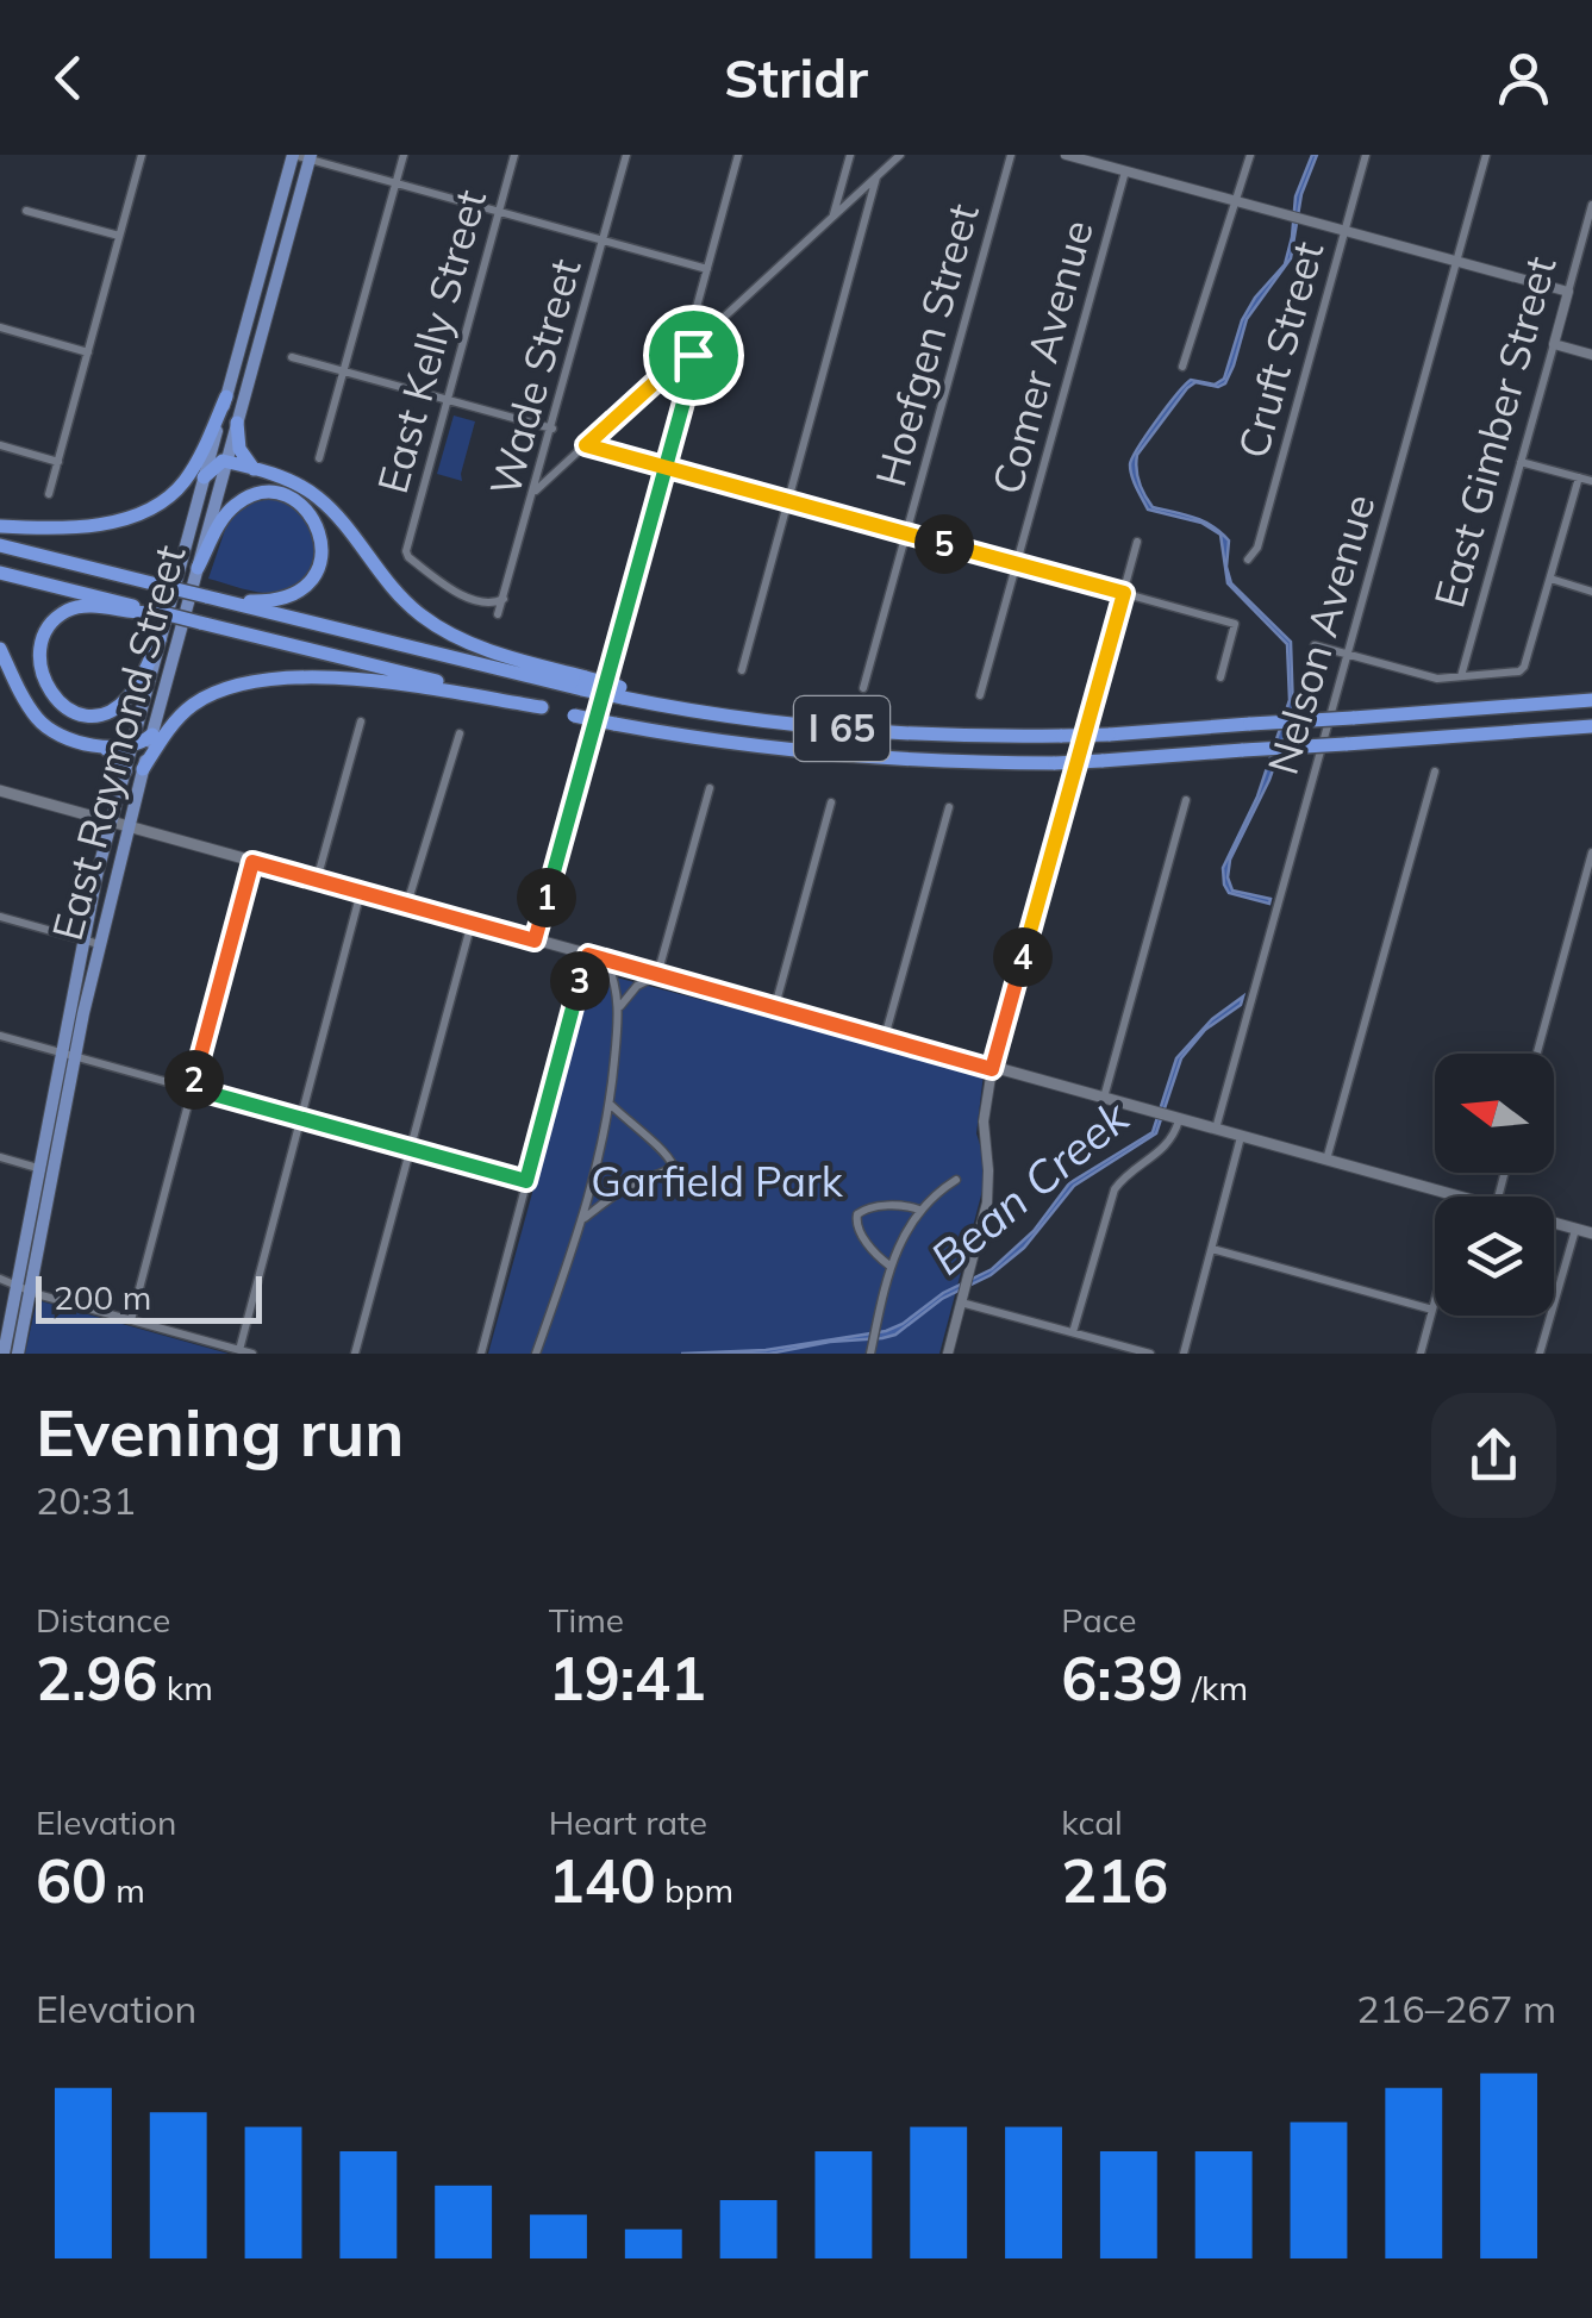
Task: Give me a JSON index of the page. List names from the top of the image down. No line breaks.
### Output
{"streets":{"highway":["I 65"],"main road":["East Raymond Street"],"street":["East Kelly Street","Hoefgen Street","Cruft Street","Comer Avenue","Wade Street","East Gimber Street","Nelson Avenue"]},"crossings":[["East Kelly Street","Wade Street"]],"water":["Bean Creek"],"parks":["Garfield Park"],"scale_bar":"200 m","north":"left","page":{"header":"Stridr","pins":["5","1","4","3","2"],"scale":"200 m","heading":["Evening run","20:31"],"stats":[["Distance","2.96 km"],["Time","19:41"],["Pace","6:39 /km"],["Elevation","60 m"],["Heart rate","140 bpm"],["kcal","216"]],"chart":["Elevation","216–267 m"]}}
